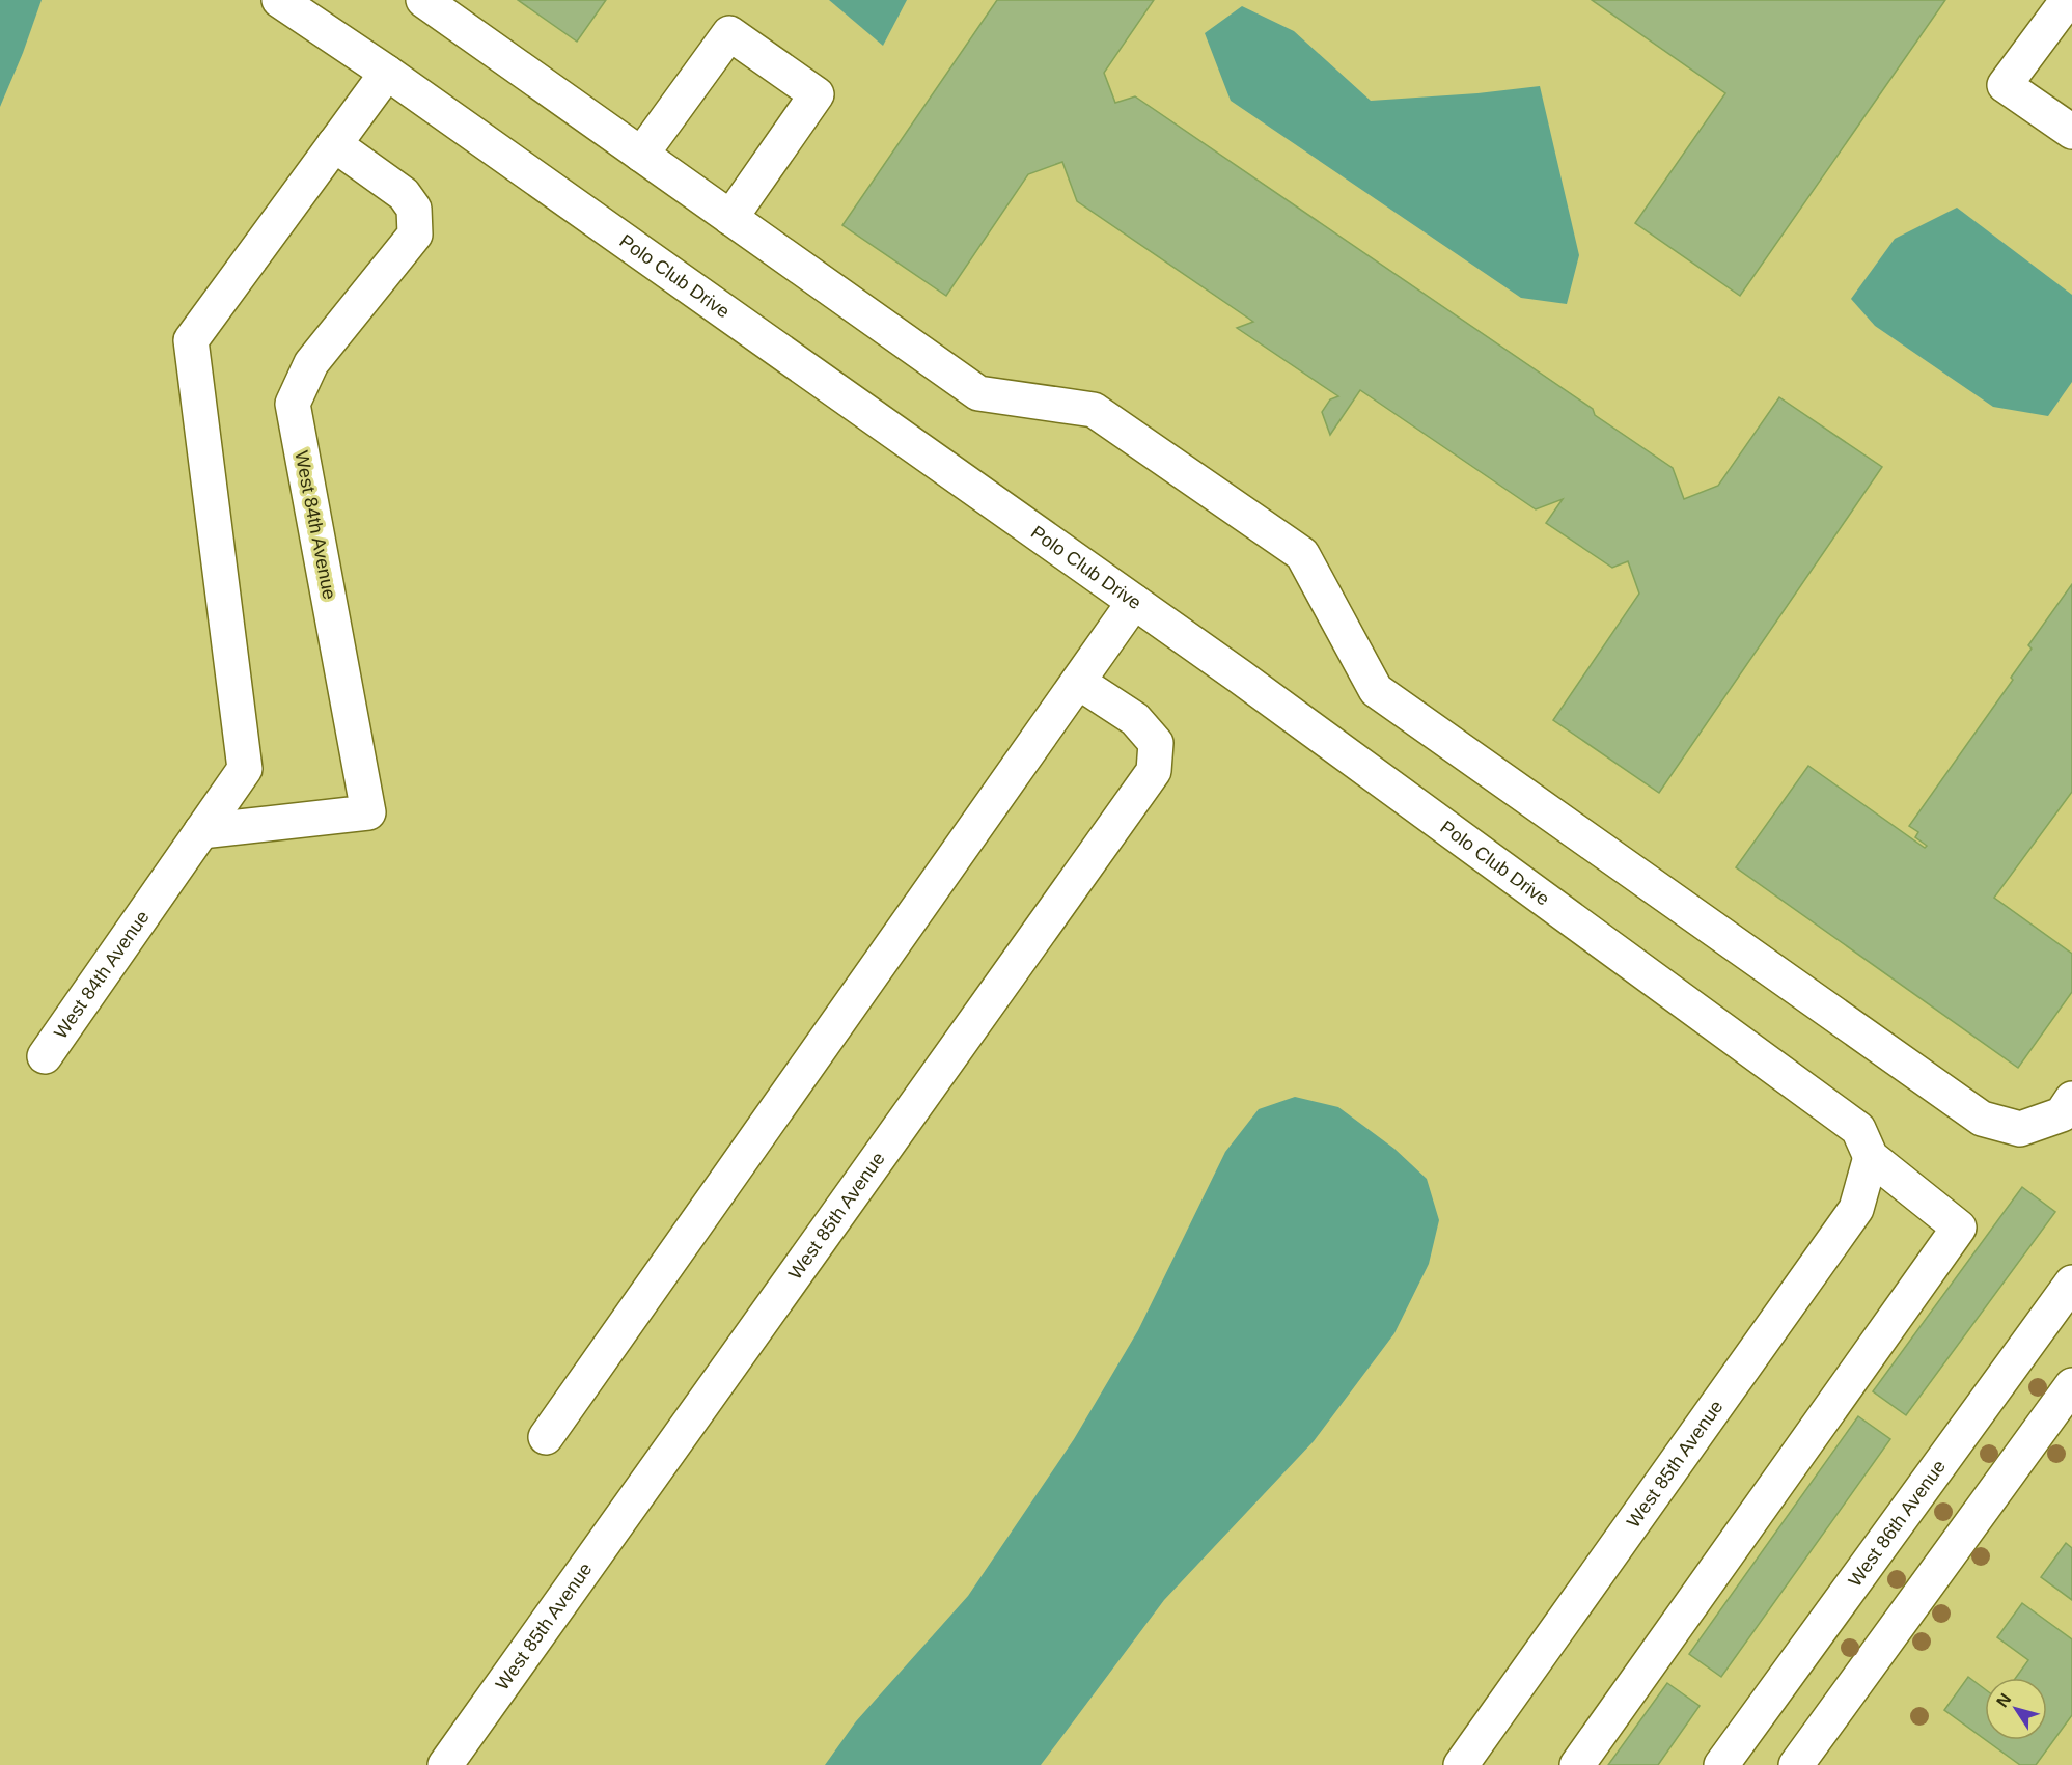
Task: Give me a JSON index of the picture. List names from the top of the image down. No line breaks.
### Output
{"streets":{"street":["Polo Club Drive","West 84th Avenue","West 85th Avenue","West 86th Avenue"]},"crossings":[["Polo Club Drive","West 84th Avenue"],["Polo Club Drive","West 85th Avenue"]],"north":"top left"}
